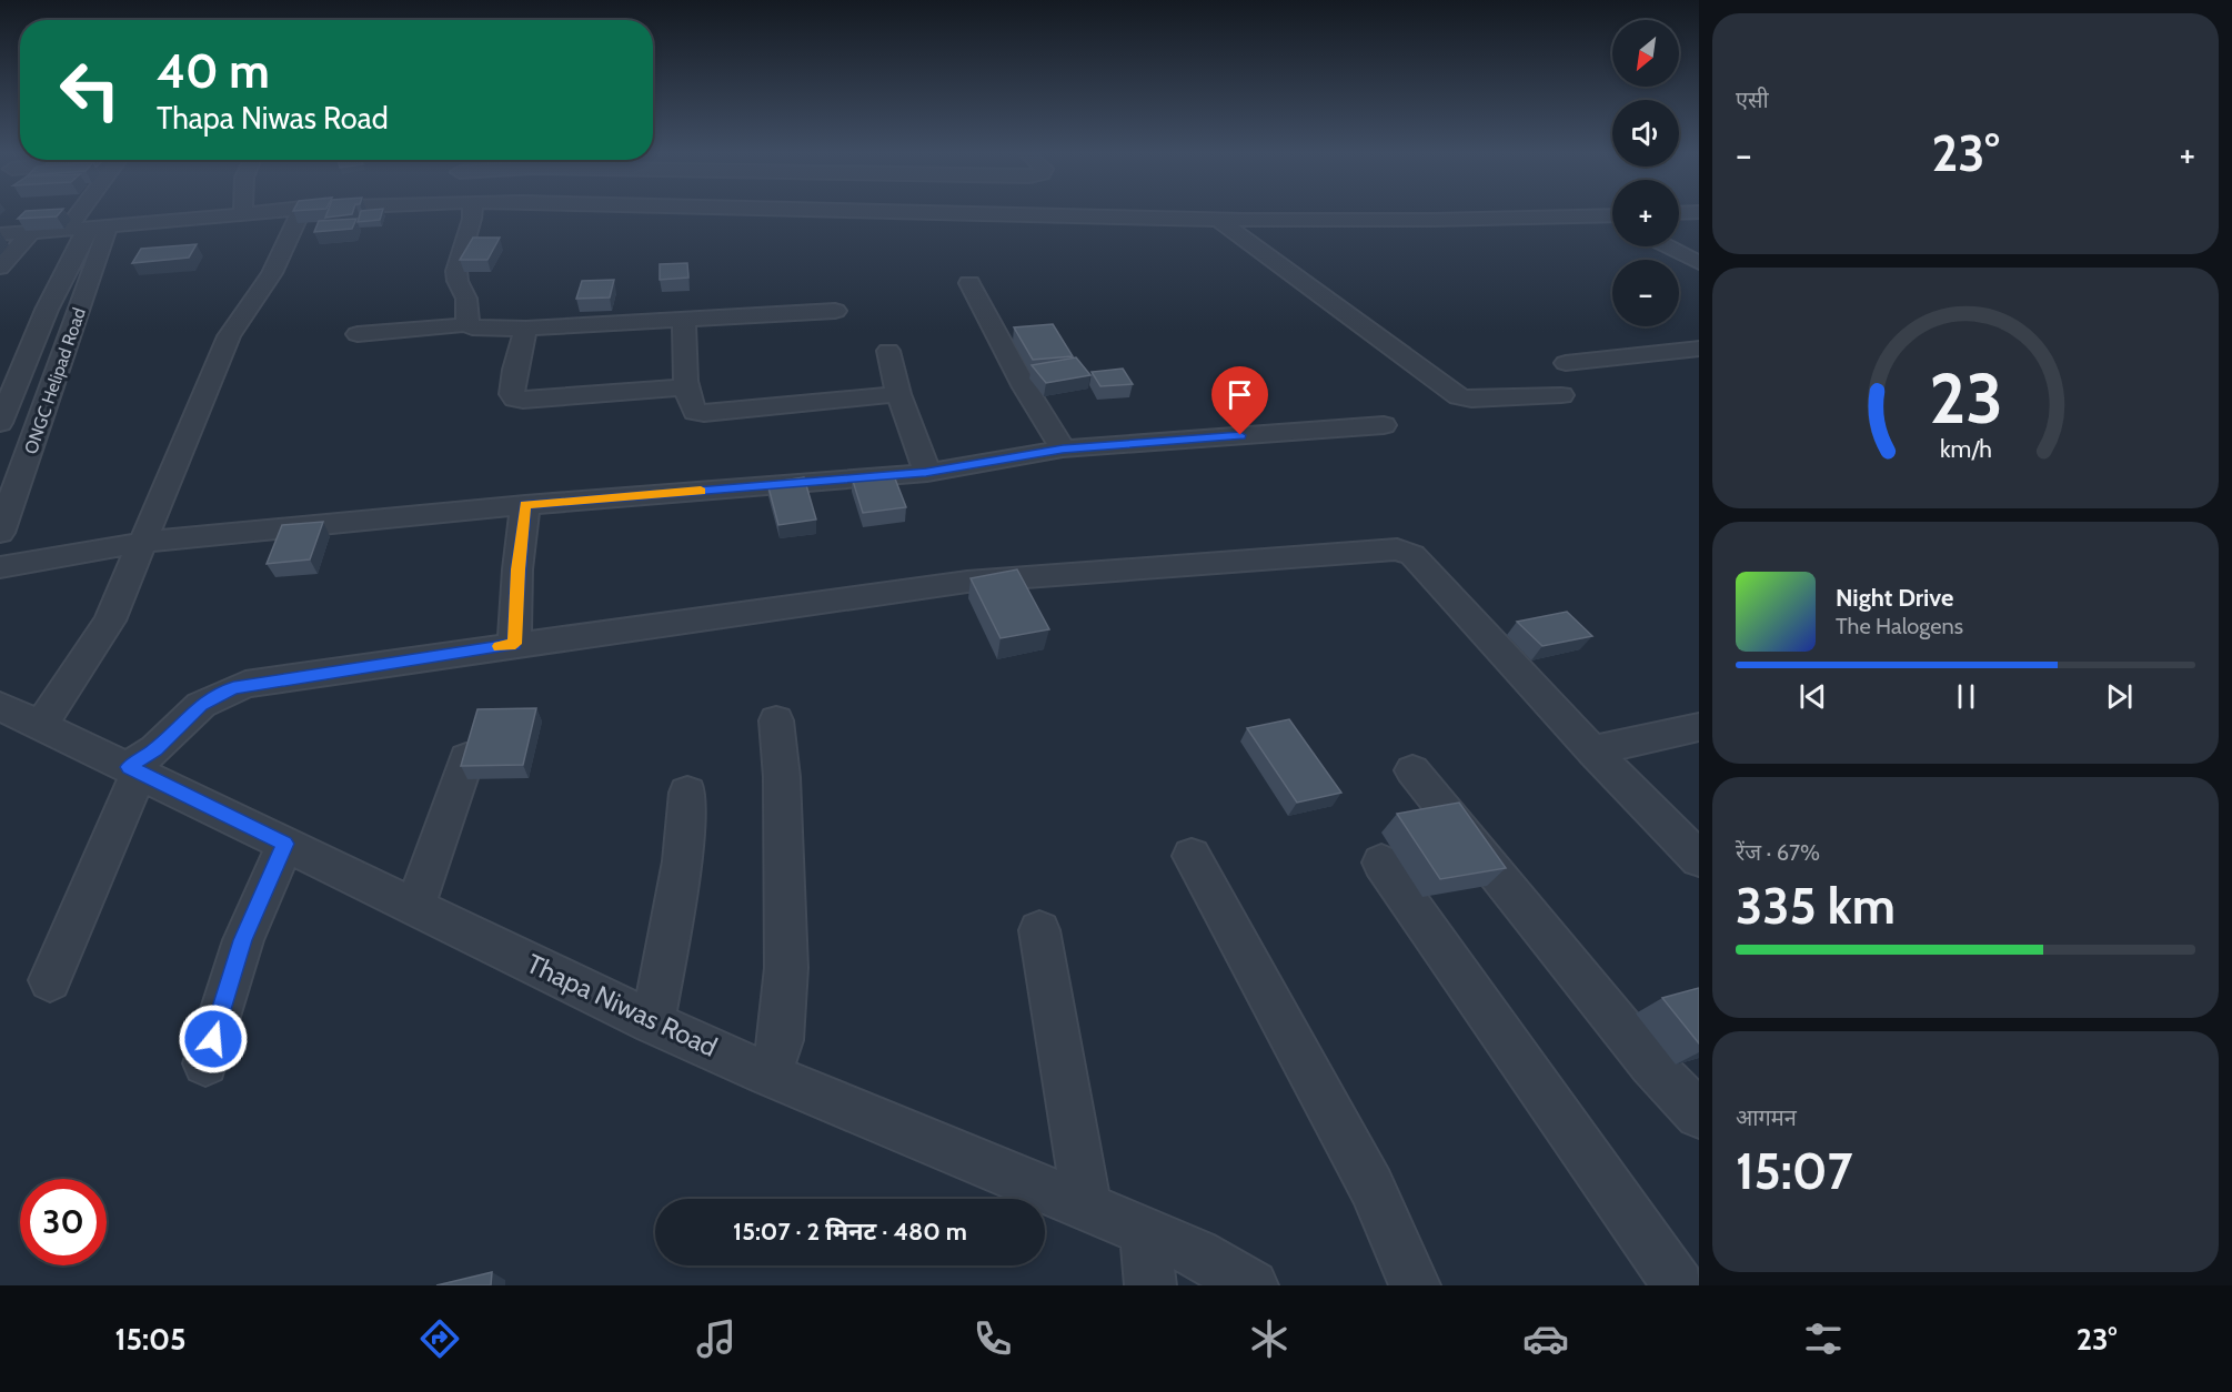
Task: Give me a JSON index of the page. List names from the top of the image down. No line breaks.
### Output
{"streets":{"street":["ONGC Helipad Road","Thapa Niwas Road"]},"north":"bottom left","page":{"tile":["एसी",["रेंज · 67%","335 km"],["आगमन","15:07"]],"map_buttons":["+","−"],"turn":["40 m","Thapa Niwas Road"],"heat":["−","23°","+"],"song":["Night Drive","The Halogens"],"limit":"30","trip":"15:07 · 2 मिनट · 480 m","tabs":["15:05","23°"],"gauge":["23","km/h"]}}
